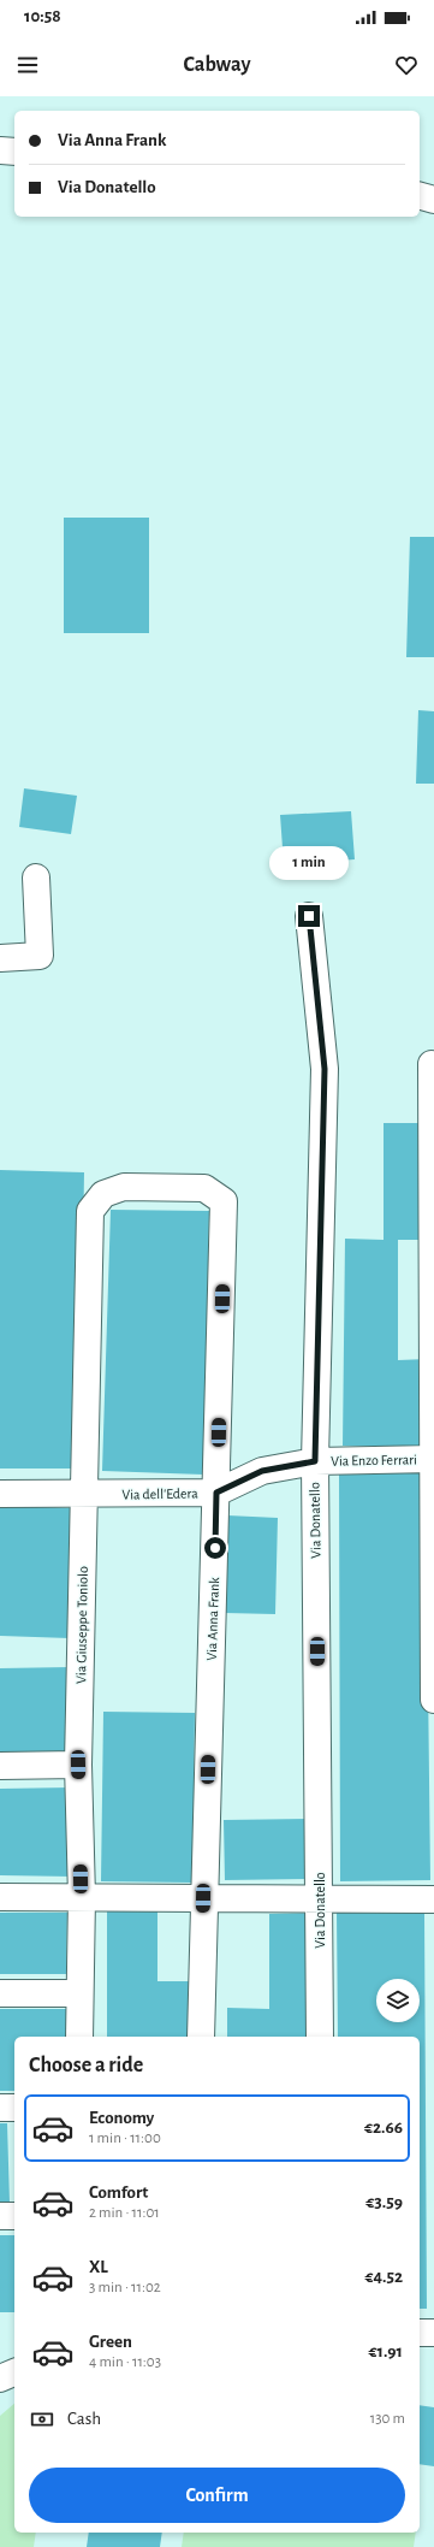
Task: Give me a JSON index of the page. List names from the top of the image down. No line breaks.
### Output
{"streets":{"street":["Via Enzo Ferrari","Via dell'Edera","Via Donatello","Via Anna Frank","Via Giuseppe Toniolo"]},"crossings":[["Via Enzo Ferrari","Via dell'Edera"],["Via Enzo Ferrari","Via Donatello"],["Via dell'Edera","Via Donatello"],["Via dell'Edera","Via Anna Frank"],["Via dell'Edera","Via Giuseppe Toniolo"],["Via Anna Frank","Via Giuseppe Toniolo"]],"page":{"status":"10:58","header":"Cabway","banner":["Via Anna Frank","Via Donatello"],"bubble":"1 min","heading":"Choose a ride","list":[{"name":"Economy","note":"1 min · 11:00","value":"€2.66"},{"name":"Comfort","note":"2 min · 11:01","value":"€3.59"},{"name":"XL","note":"3 min · 11:02","value":"€4.52"},{"name":"Green","note":"4 min · 11:03","value":"€1.91"}],"pay":["Cash","130 m"],"buttons":"Confirm"}}
